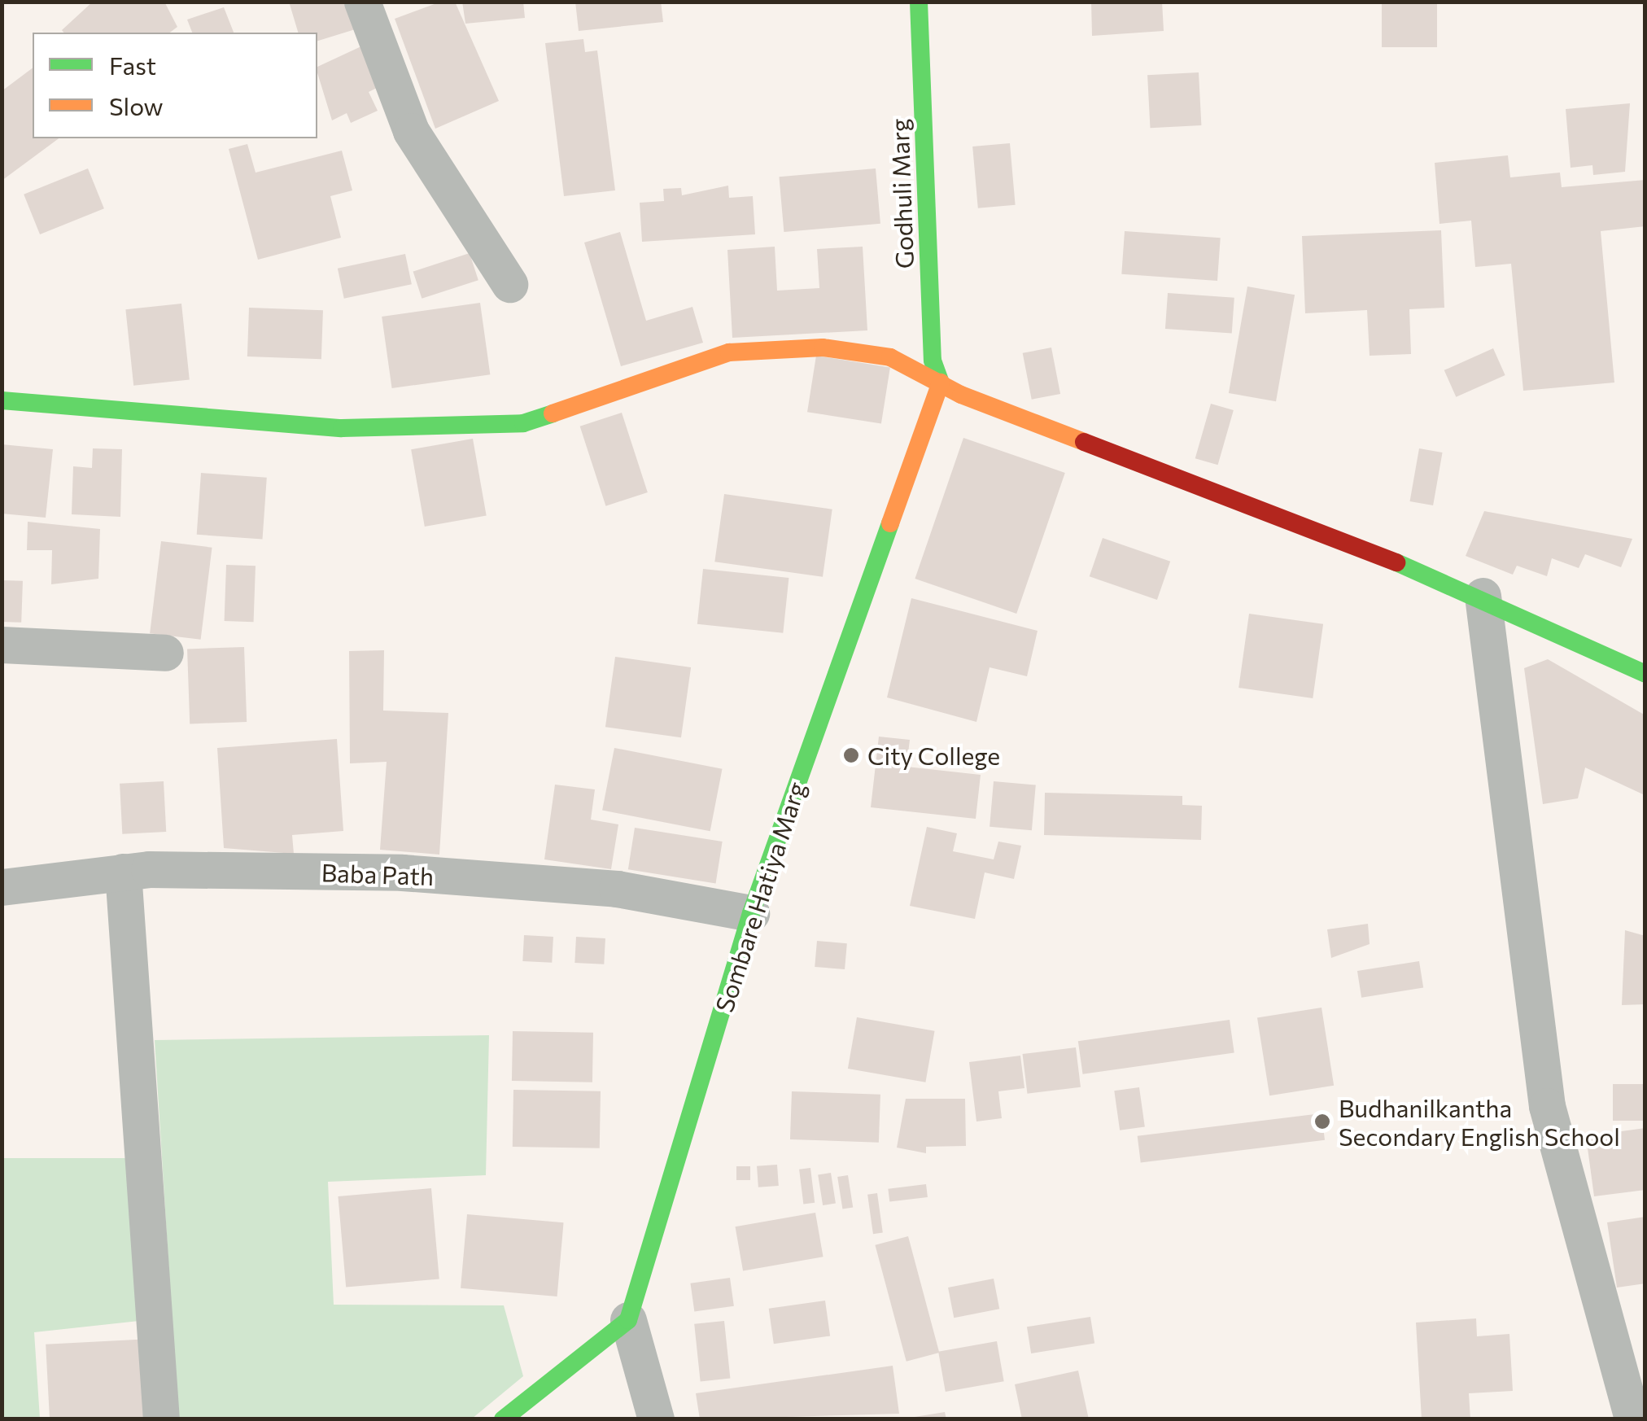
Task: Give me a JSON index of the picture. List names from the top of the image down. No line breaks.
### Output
{"streets":{"street":["Godhuli Marg","Baba Path","Sombare Hatiya Marg"]},"crossings":[["Godhuli Marg","Sombare Hatiya Marg"],["Baba Path","Sombare Hatiya Marg"]],"places":["City College","Budhanilkantha Secondary English School"],"legend":["Fast","Slow"]}
